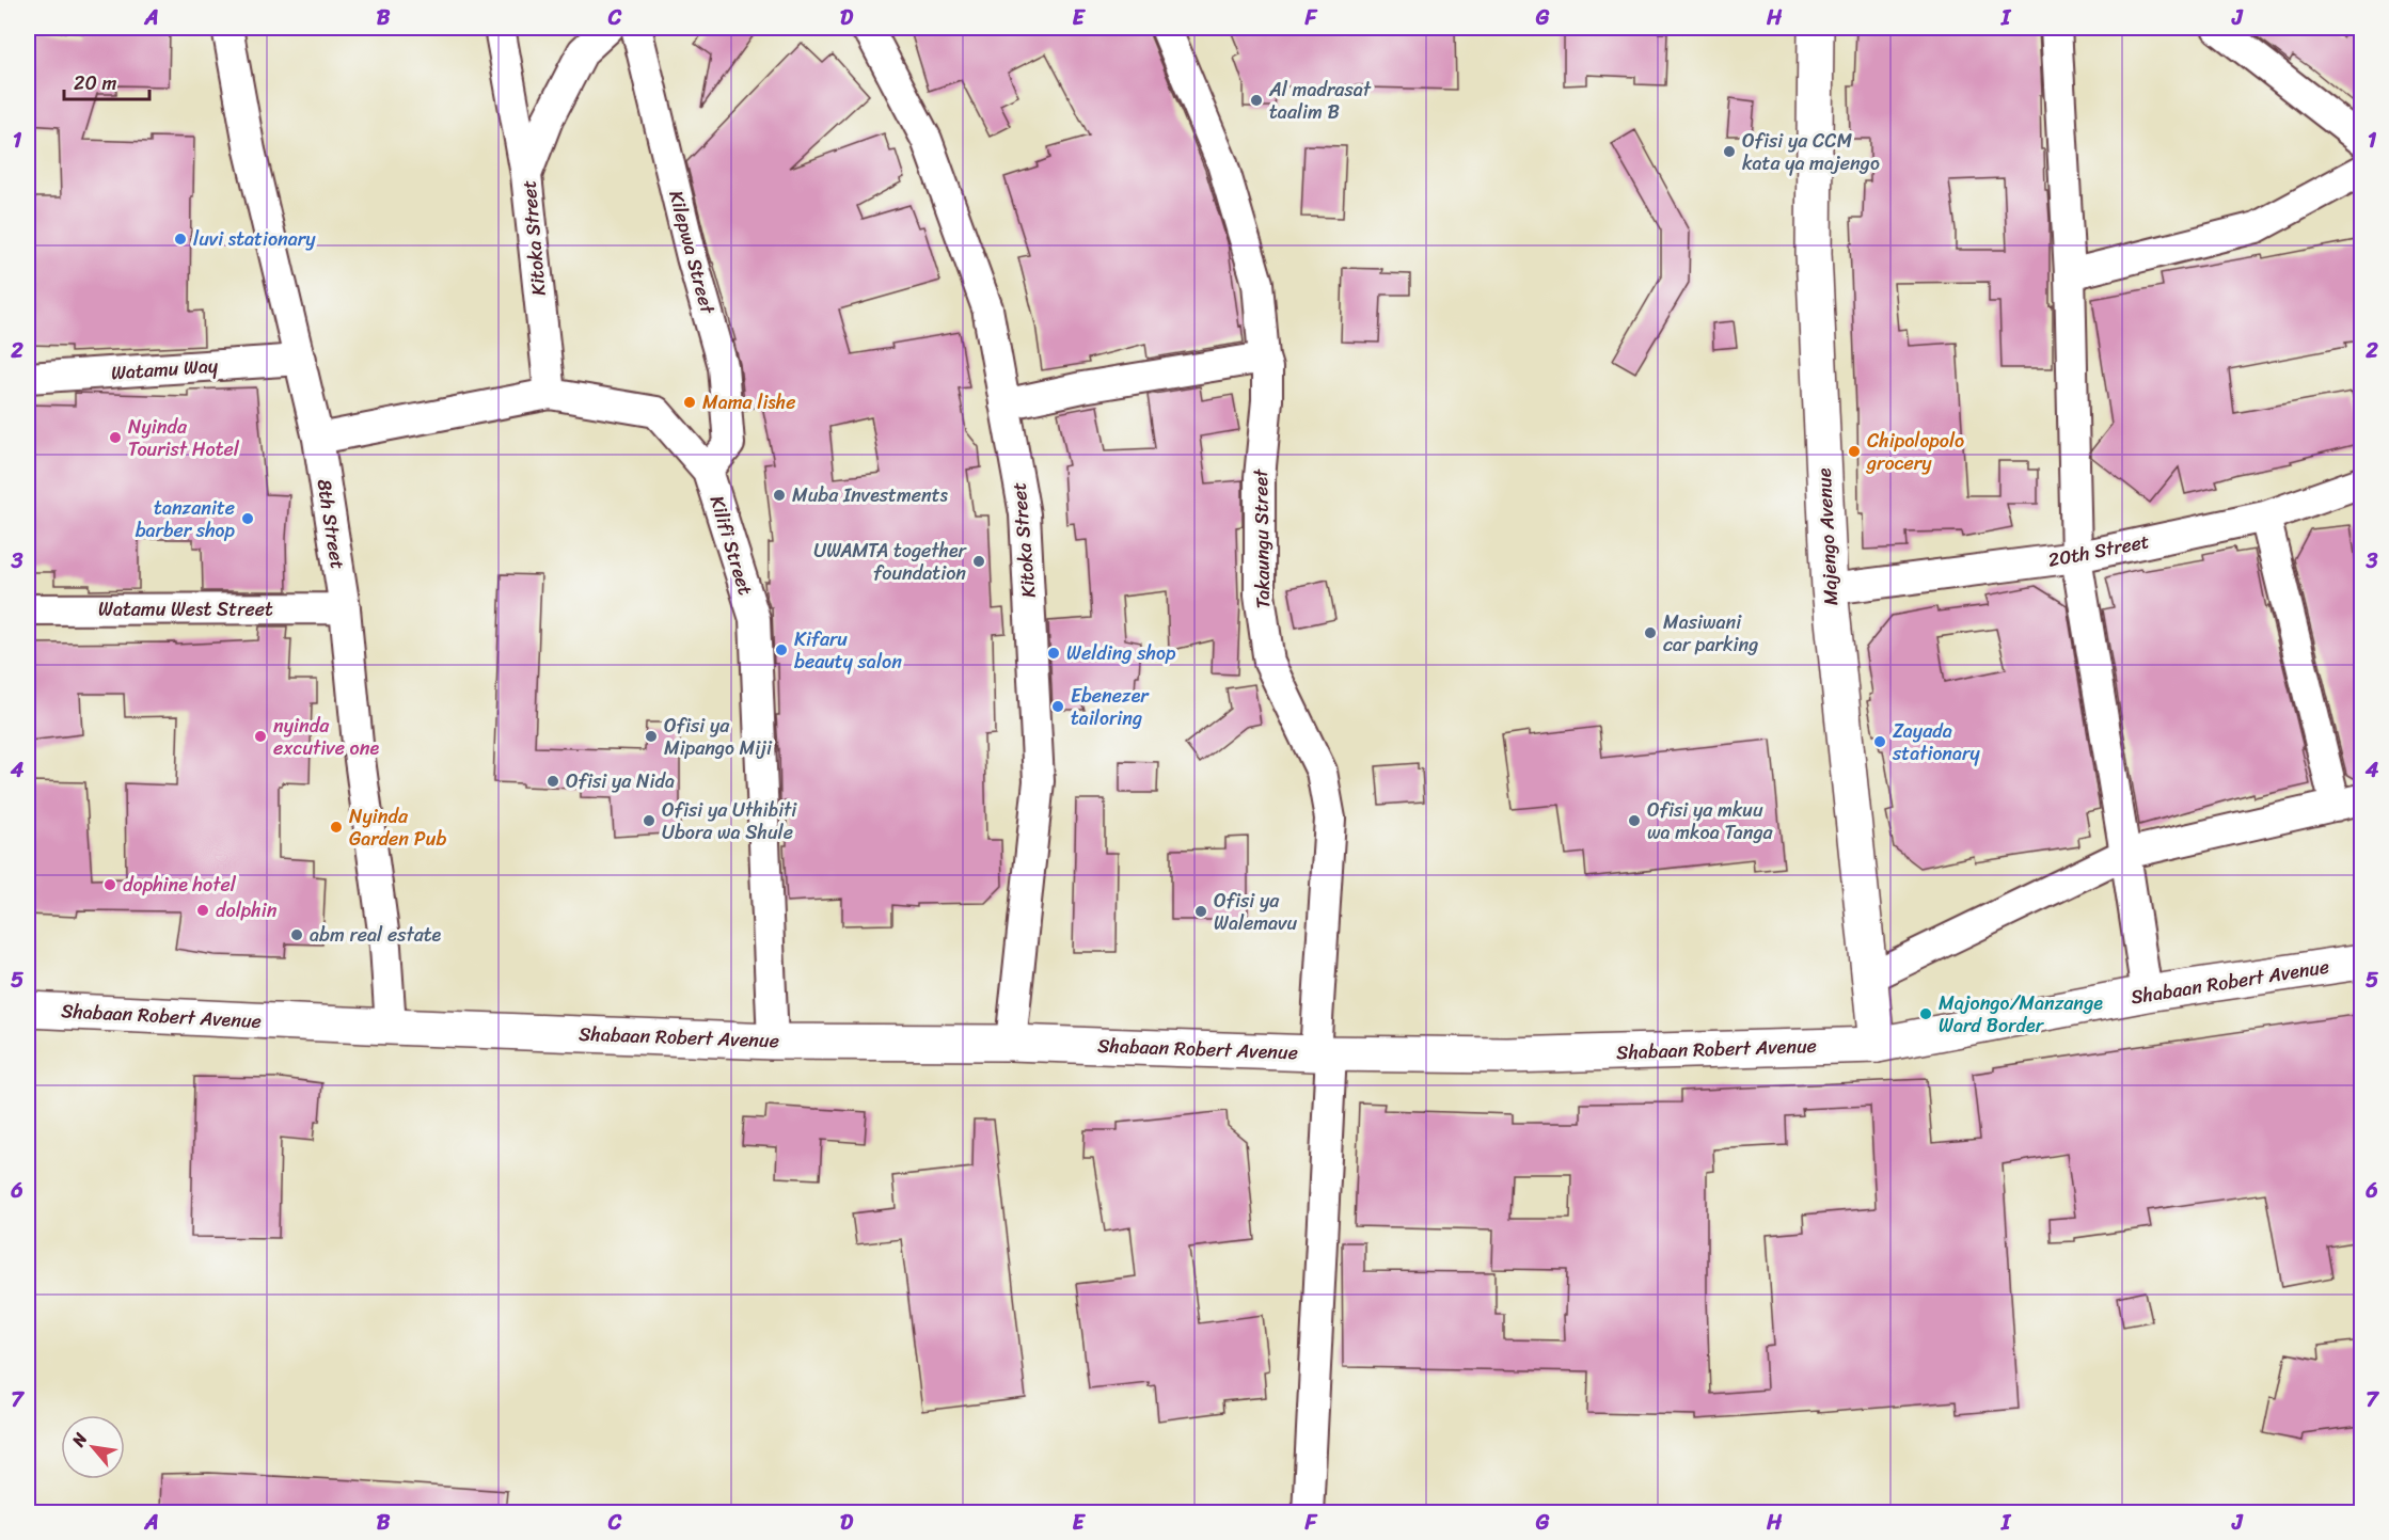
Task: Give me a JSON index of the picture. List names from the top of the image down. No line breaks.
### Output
{"streets":{"main road":["Majengo Avenue","Shabaan Robert Avenue"],"street":["Kitoka Street","Kilepwa Street","Watamu Way","8th Street","Takaungu Street","Kilifi Street","20th Street","Watamu West Street"]},"crossings":[["Kitoka Street","Kilifi Street"],["Kitoka Street","Shabaan Robert Avenue"],["Kilepwa Street","Kilifi Street"],["Watamu Way","8th Street"],["8th Street","Kilifi Street"],["8th Street","Watamu West Street"],["8th Street","Shabaan Robert Avenue"],["Majengo Avenue","20th Street"],["Majengo Avenue","Shabaan Robert Avenue"],["Takaungu Street","Shabaan Robert Avenue"],["Kilifi Street","Shabaan Robert Avenue"]],"places":["Al madrasat taalim B","Ofisi ya CCM kata ya majengo","luvi stationary","Mama lishe","Nyinda Tourist Hotel","Chipolopolo grocery","Muba Investments","tanzanite barber shop","UWAMTA together foundation","Masiwani car parking","Kifaru beauty salon","Welding shop","Ebenezer tailoring","nyinda excutive one","Ofisi ya Mipango Miji","Zayada stationary","Ofisi ya Nida","Ofisi ya Uthibiti Ubora wa Shule","Ofisi ya mkuu wa mkoa Tanga","Nyinda Garden Pub","dophine hotel","dolphin","Ofisi ya Walemavu","abm real estate","Majongo/Manzange Ward Border"],"scale_bar":"20 m","north":"top left","grid":{"columns":["A","B","C","D","E","F","G","H","I","J"],"rows":["1","2","3","4","5","6","7"]}}
